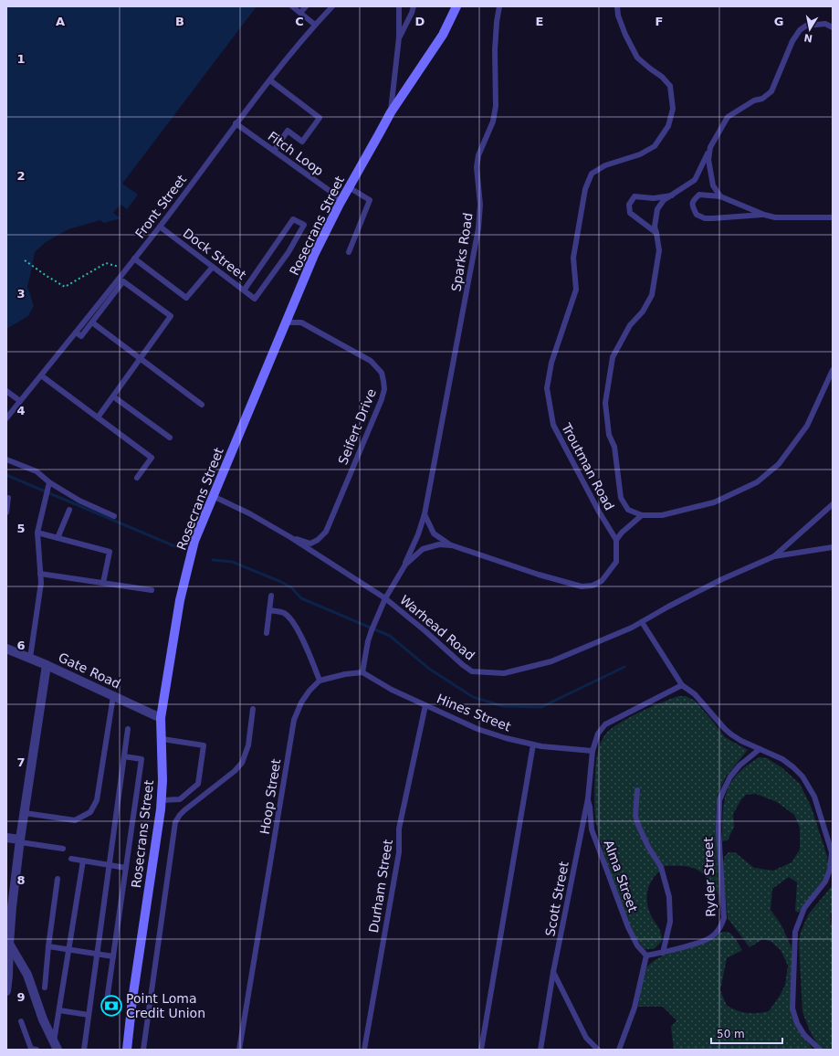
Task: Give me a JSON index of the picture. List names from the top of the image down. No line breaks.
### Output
{"streets":{"street":["Rosecrans Street","Gate Road"],"lane":["Fitch Loop","Front Street","Sparks Road","Dock Street","Seifert Drive","Troutman Road","Warhead Road","Hines Street","Hoop Street","Alma Street","Ryder Street","Durham Street","Scott Street"]},"crossings":[["Fitch Loop","Front Street"],["Fitch Loop","Rosecrans Street"],["Front Street","Dock Street"],["Rosecrans Street","Seifert Drive"],["Rosecrans Street","Warhead Road"],["Rosecrans Street","Gate Road"],["Seifert Drive","Warhead Road"],["Hines Street","Durham Street"],["Hines Street","Scott Street"],["Alma Street","Ryder Street"],["Alma Street","Scott Street"]],"places":{"bank":["Point Loma Credit Union"]},"scale_bar":"50 m","north":"bottom","grid":{"columns":["A","B","C","D","E","F","G"],"rows":["1","2","3","4","5","6","7","8","9"]}}
